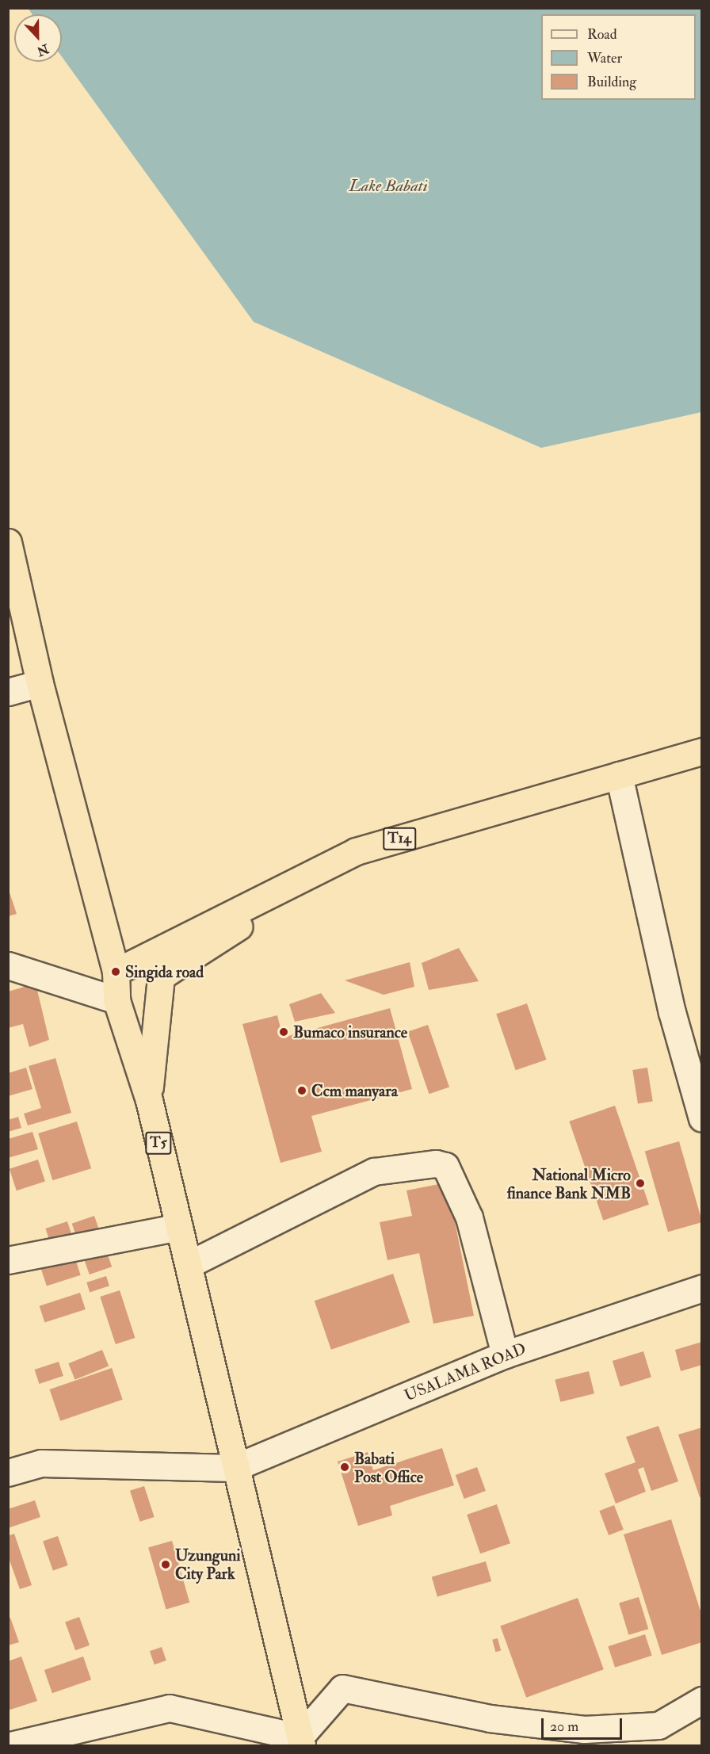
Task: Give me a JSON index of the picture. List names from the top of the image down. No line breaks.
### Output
{"streets":{"highway":["T14","T5"],"street":["USALAMA ROAD"]},"crossings":[["T14","T5"],["T5","USALAMA ROAD"]],"water":["Lake Babati"],"places":["Singida road","Bumaco insurance","Ccm manyara","National Micro finance Bank NMB","Babati Post Office","Uzunguni City Park"],"legend":["Road","Water","Building"],"scale_bar":"20 m","north":"bottom"}
